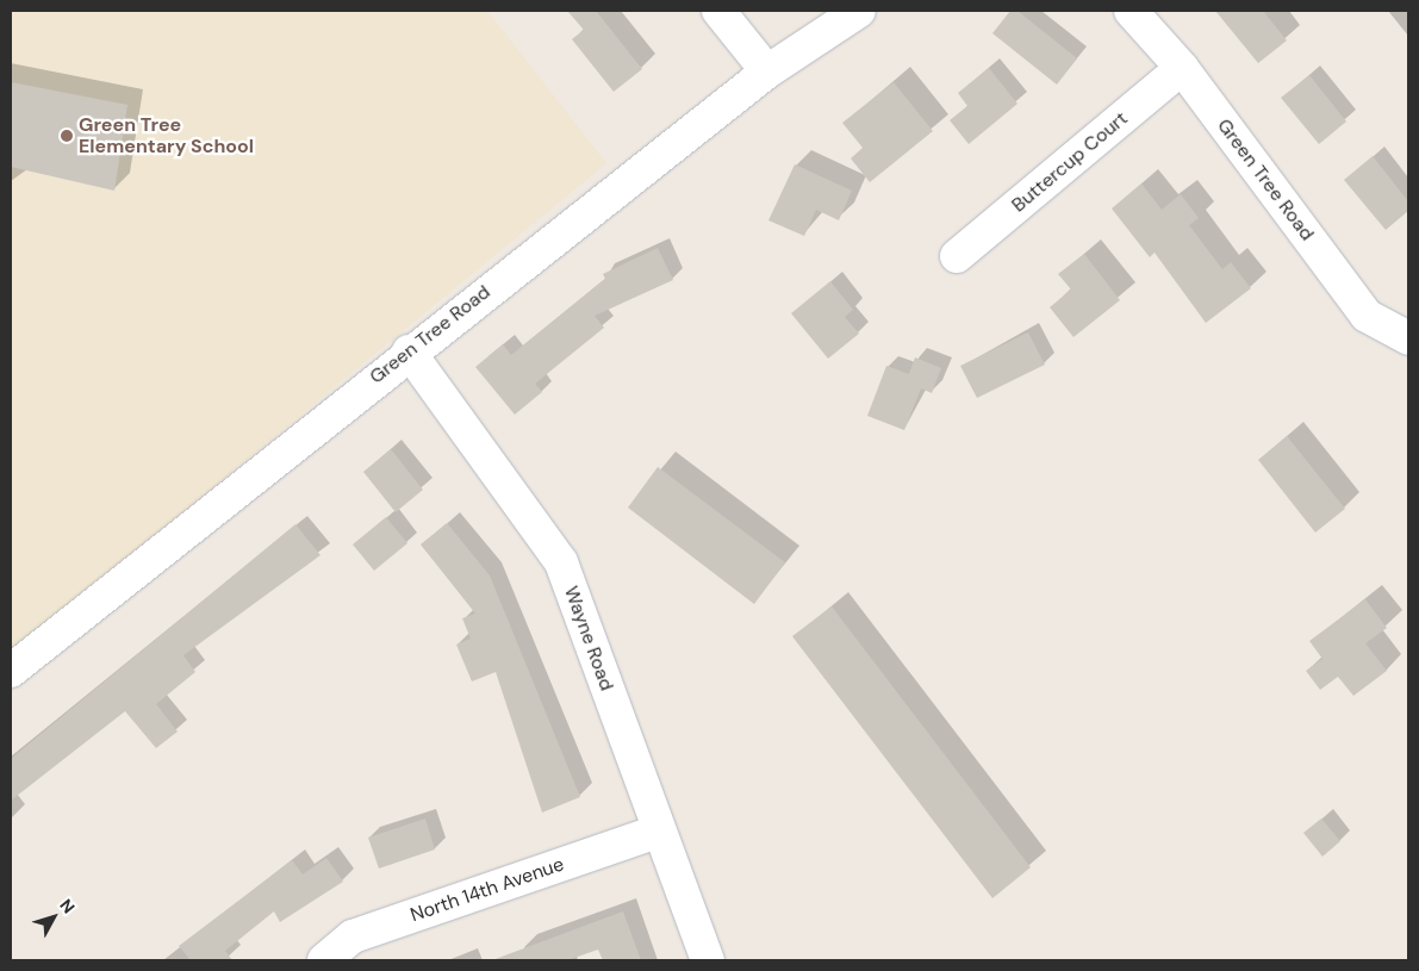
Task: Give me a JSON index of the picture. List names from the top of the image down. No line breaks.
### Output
{"streets":{"street":["Buttercup Court","Green Tree Road","Wayne Road","North 14th Avenue"]},"crossings":[["Buttercup Court","Green Tree Road"],["Green Tree Road","Wayne Road"],["Wayne Road","North 14th Avenue"]],"places":["Green Tree Elementary School"],"north":"top right"}
